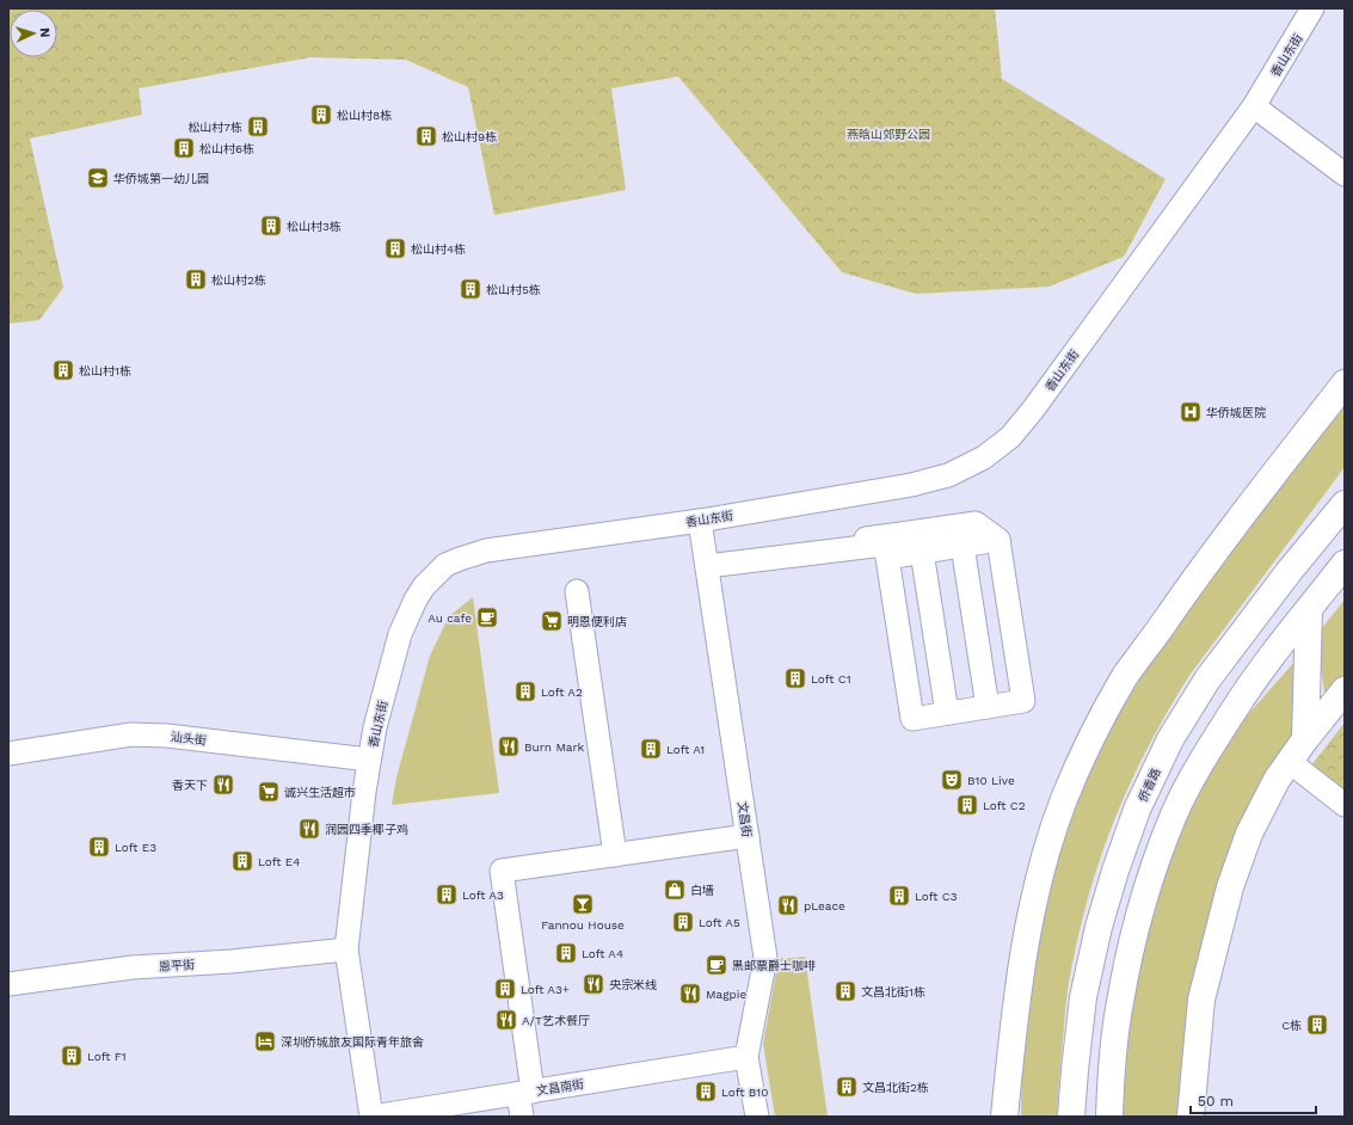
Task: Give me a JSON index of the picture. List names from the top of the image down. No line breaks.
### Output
{"streets":{"main road":["侨香路"],"street":["香山东街","汕头街","文昌街","恩平街","文昌南街"]},"crossings":[["香山东街","汕头街"],["香山东街","文昌街"],["香山东街","恩平街"],["香山东街","文昌南街"],["文昌街","文昌南街"]],"parks":["燕晗山郊野公园"],"places":{"building":["松山村8栋","松山村7栋","松山村9栋","松山村6栋","松山村3栋","松山村4栋","松山村2栋","松山村5栋","松山村1栋","Loft C1","Loft A2","Loft A1","Loft C2","Loft E3","Loft E4","Loft A3","Loft C3","Loft A5","Loft A4","Loft A3+","文昌北街1栋","C栋","Loft F1","文昌北街2栋","Loft B10"],"school or university":["华侨城第一幼儿园"],"hospital":["华侨城医院"],"cafe":["Au cafe","黑邮票爵士咖啡"],"supermarket":["明恩便利店","诚兴生活超市"],"restaurant":["Burn Mark","香天下","润园四季椰子鸡","pLeace","央宗米线","Magpie","A/T艺术餐厅"],"theatre":["B10 Live"],"shop":["白墙"],"bar":["Fannou House"],"hotel":["深圳侨城旅友国际青年旅舍"]},"scale_bar":"50 m","north":"right"}
